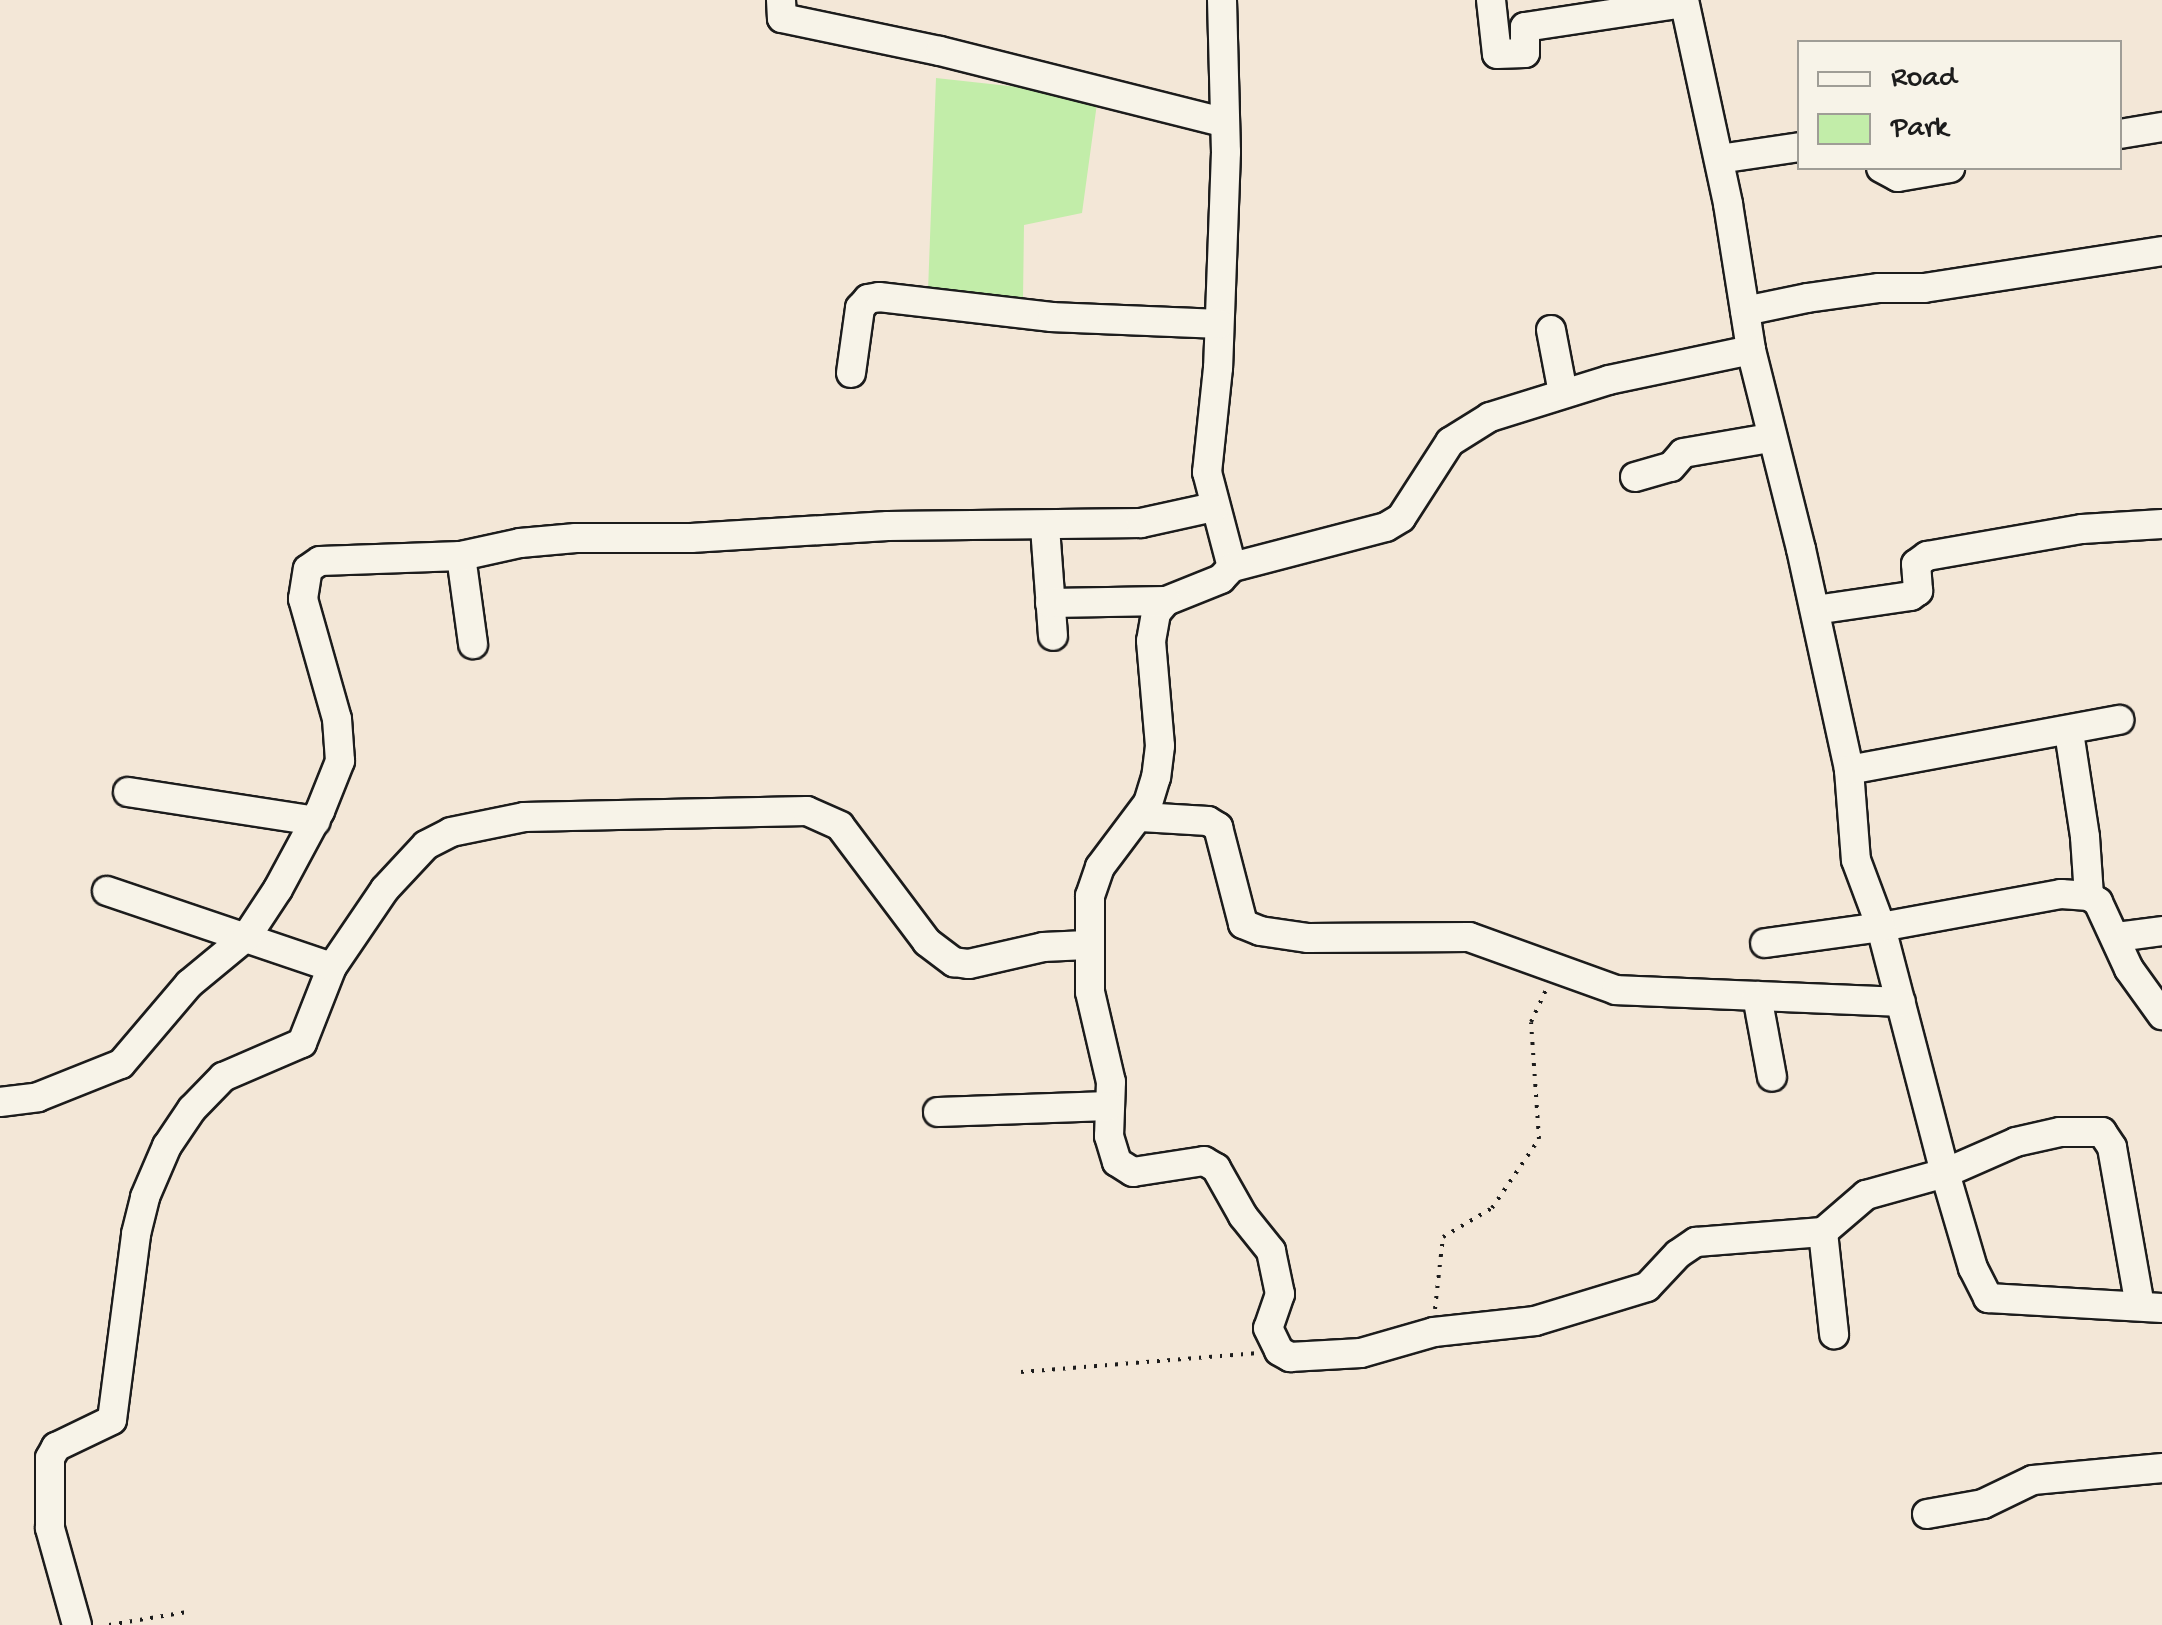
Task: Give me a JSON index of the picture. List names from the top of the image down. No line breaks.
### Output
{"legend":["Road","Park"]}
